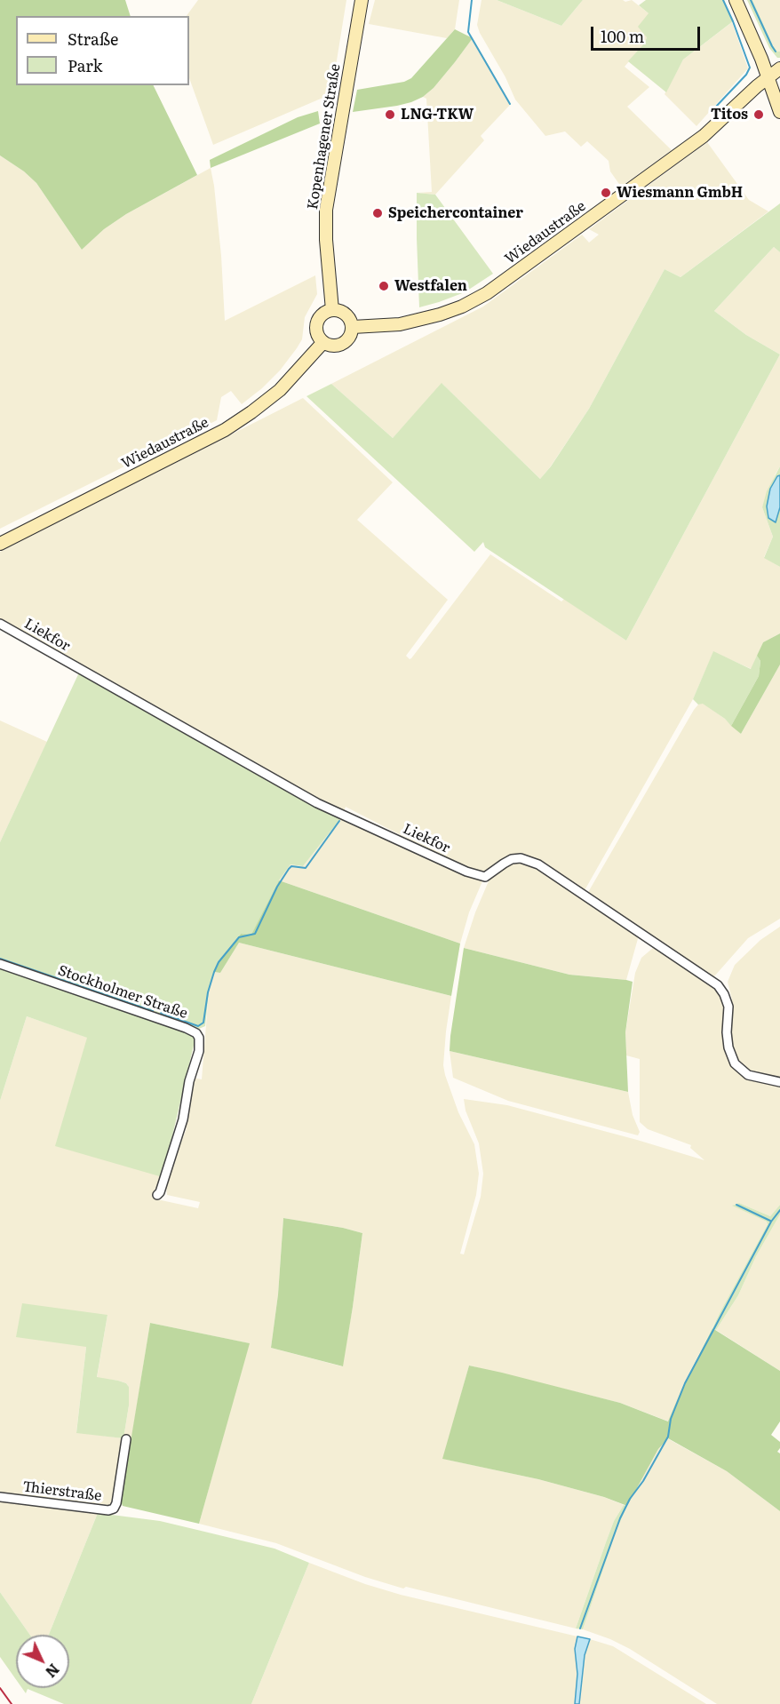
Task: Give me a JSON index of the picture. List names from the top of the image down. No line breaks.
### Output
{"streets":{"main road":["Kopenhagener Straße","Wiedaustraße"],"street":["Liekfor","Stockholmer Straße","Thierstraße"]},"crossings":[["Kopenhagener Straße","Wiedaustraße"]],"places":["LNG-TKW","Titos","Wiesmann GmbH","Speichercontainer","Westfalen"],"legend":["Straße","Park"],"scale_bar":"100 m","north":"bottom right"}
